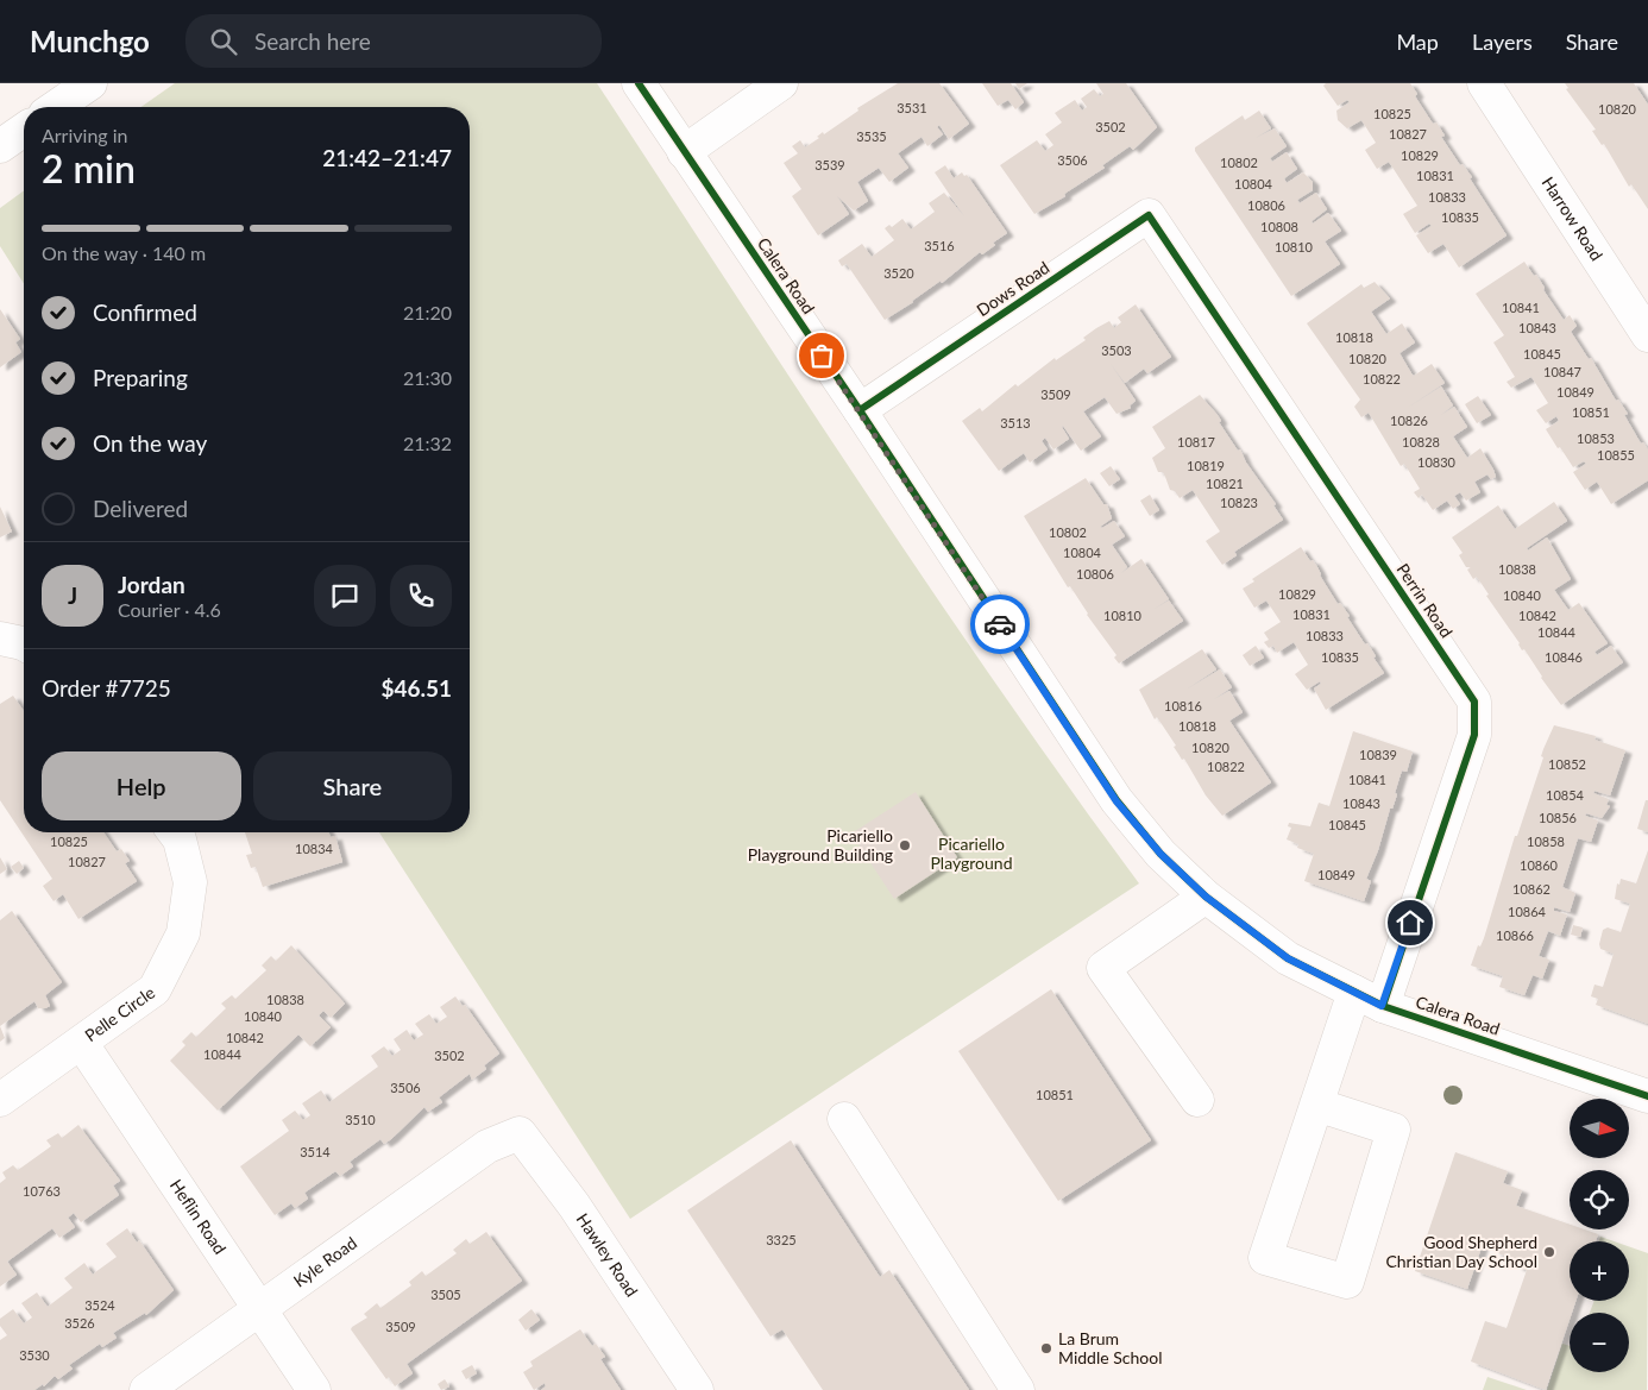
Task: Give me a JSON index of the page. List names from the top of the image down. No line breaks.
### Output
{"streets":{"street":["Harrow Road","Calera Road","Dows Road","Perrin Road","Pelle Circle","Heflin Road","Hawley Road","Kyle Road"]},"crossings":[["Calera Road","Dows Road"],["Calera Road","Perrin Road"],["Dows Road","Perrin Road"],["Pelle Circle","Heflin Road"],["Heflin Road","Kyle Road"],["Hawley Road","Kyle Road"]],"parks":["Picariello Playground"],"places":["Picariello Playground Building","Good Shepherd Christian Day School","La Brum Middle School"],"house_numbers":["3531","10820","10825","3502","10827","3535","10829","3506","10802","3539","10831","10804","10833","10806","10835","10808","3516","10810","3520","10841","10843","10818","3503","10845","10820","10847","10822","10849","3509","10851","10826","3513","10853","10817","10828","10855","10830","10819","10821","10823","10802","10804","10838","10806","10829","10840","10831","10810","10842","10844","10833","10835","10846","10816","10818","10820","10839","10852","10822","10841","10854","10843","10856","10845","10825","10858","10834","10827","10860","10849","10862","10864","10866","10838","10840","10842","10844","3502","3506","10851","3510","3514","10763","3325","3505","3524","3526","3509","3530"],"north":"right","page":{"header":"Munchgo","search":"Search here","nav":["Map","Layers","Share"],"heading":["2 min","Arriving in","21:42–21:47"],"panel":["Jordan","Courier · 4.6","Order #7725","$46.51"],"bar":"On the way · 140 m","list":[["Confirmed","21:20"],["Preparing","21:30"],["On the way","21:32"],"Delivered"],"round":"J","buttons":["Help","Share"],"map_buttons":["+","−"]}}
